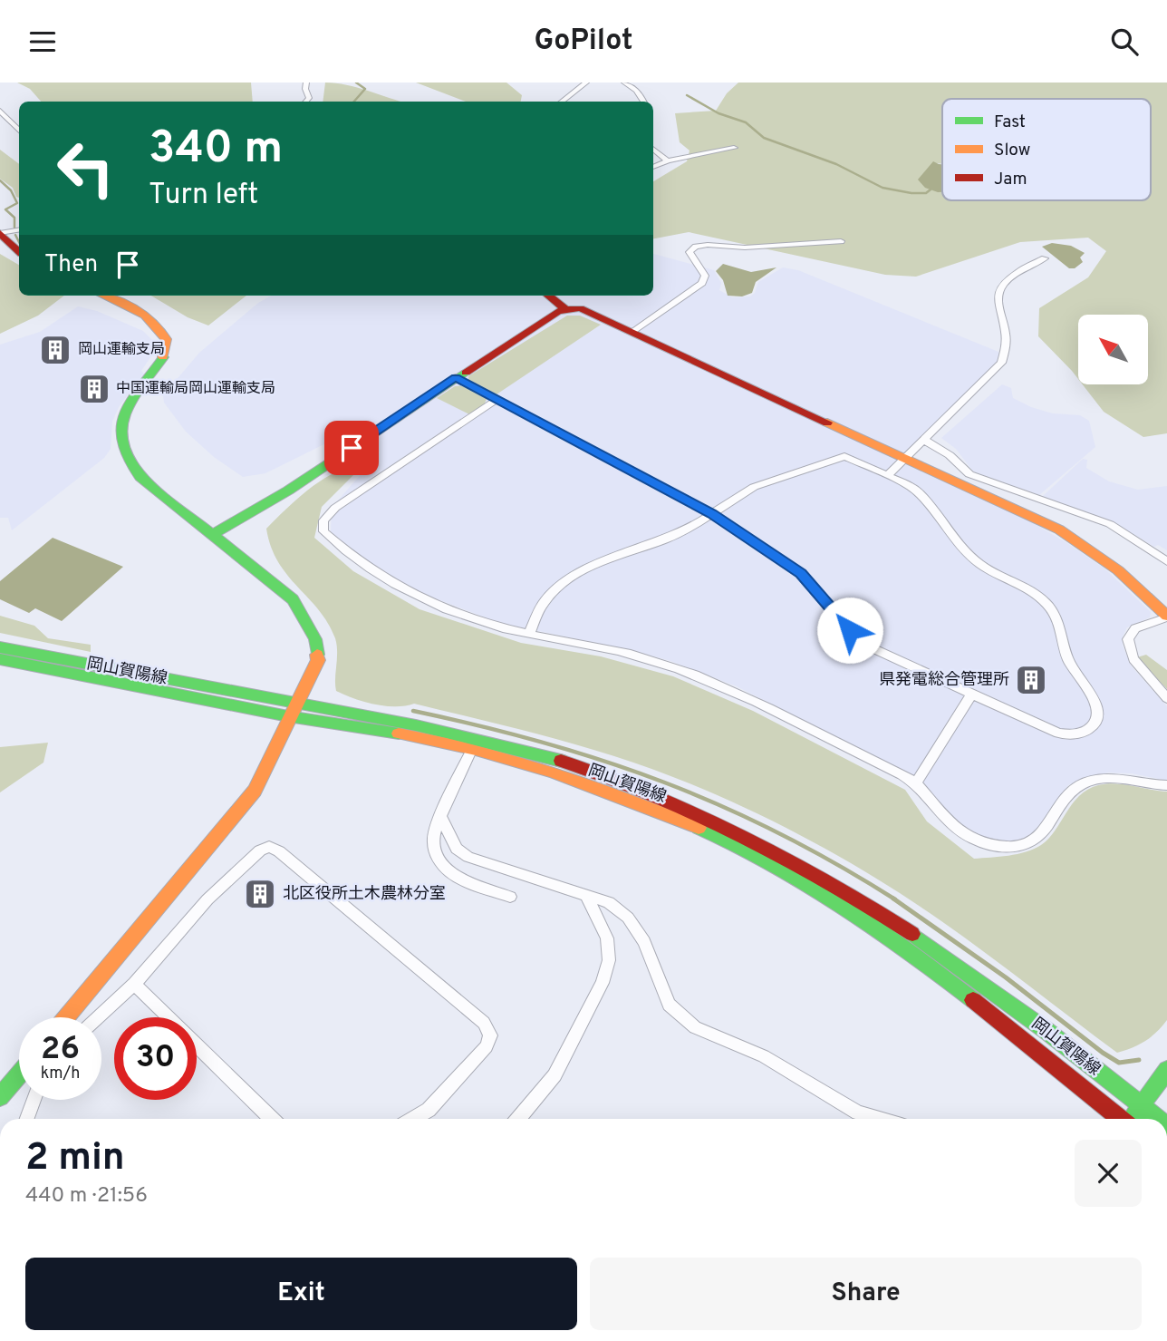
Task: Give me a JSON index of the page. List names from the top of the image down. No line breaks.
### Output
{"streets":{"street":["岡山賀陽線"]},"places":{"building":["岡山運輸支局","中国運輸局岡山運輸支局","県発電総合管理所","北区役所土木農林分室"]},"legend":["Fast","Slow","Jam"],"north":"top left","page":{"header":"GoPilot","turn":["340 m","Turn left"],"then":"Then","speed":"26 km/h","limit":"30","heading":["2 min","440 m · 21:56"],"buttons":["Exit","Share"]}}
